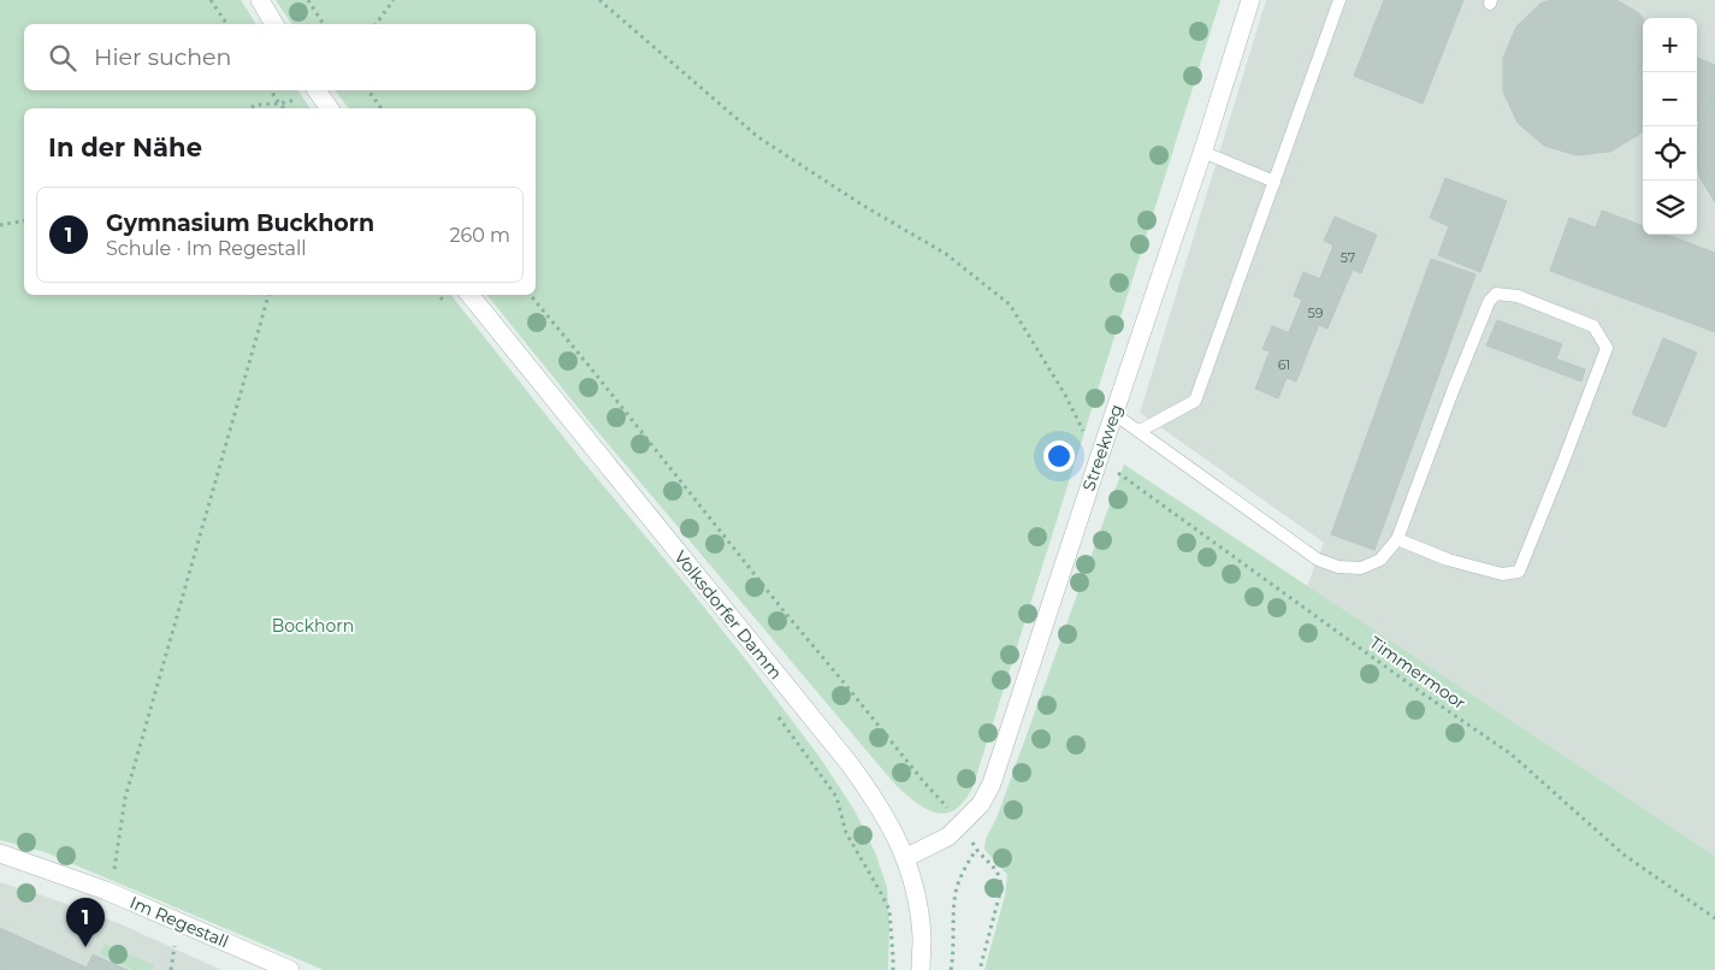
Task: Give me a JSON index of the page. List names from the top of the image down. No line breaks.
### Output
{"streets":{"street":["Streekweg","Volksdorfer Damm","Im Regestall"],"path":["Timmermoor"]},"crossings":[["Streekweg","Volksdorfer Damm"],["Streekweg","Timmermoor"]],"parks":["Bockhorn"],"house_numbers":["57","59","61"],"page":{"map_buttons":["+","−"],"search":"Hier suchen","heading":"In der Nähe","list":[{"mark":"1","name":"Gymnasium Buckhorn","note":"Schule · Im Regestall","value":"260 m"}],"pins":"1"}}
